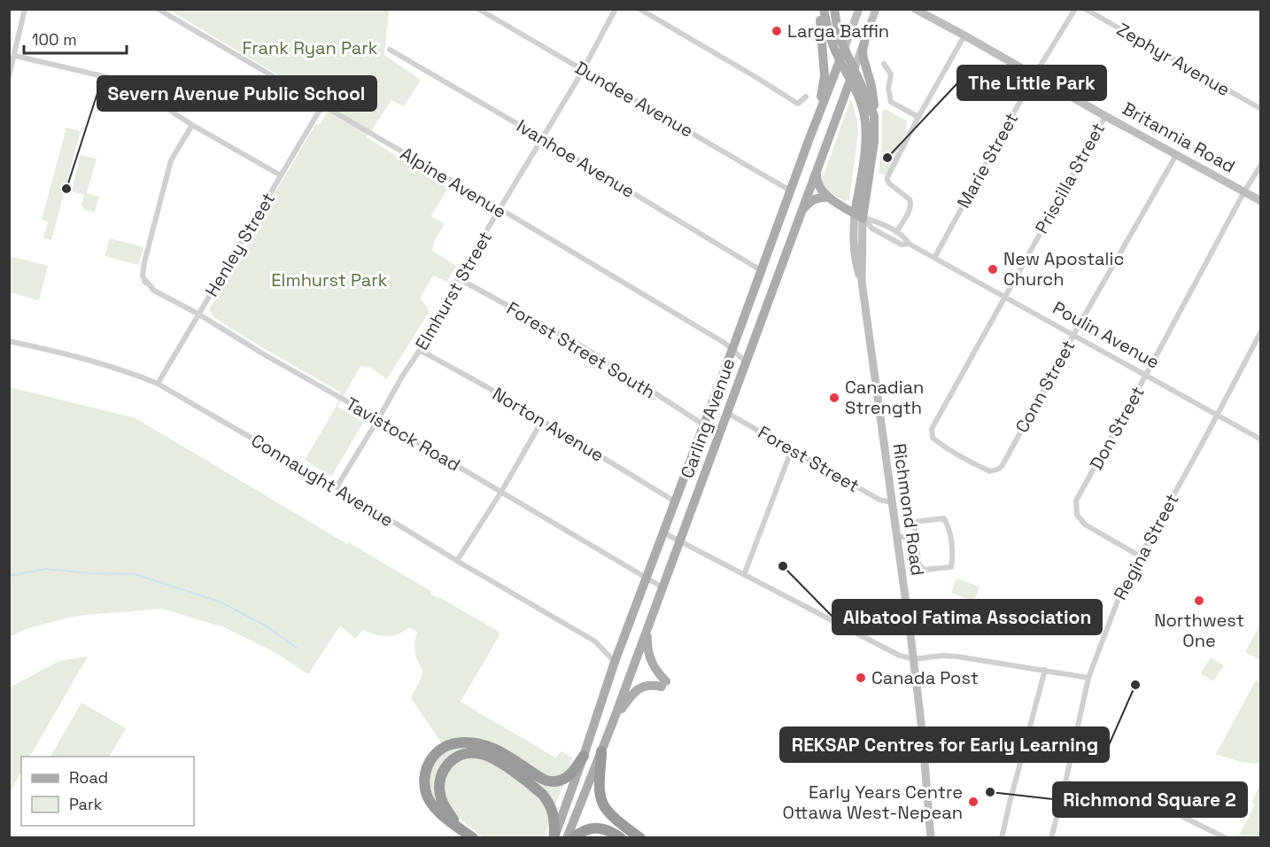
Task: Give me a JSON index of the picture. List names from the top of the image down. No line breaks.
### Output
{"streets":{"main road":["Britannia Road","Poulin Avenue","Carling Avenue","Richmond Road"],"street":["Zephyr Avenue","Dundee Avenue","Ivanhoe Avenue","Marie Street","Priscilla Street","Alpine Avenue","Henley Street","Elmhurst Street","Forest Street South","Conn Street","Norton Avenue","Don Street","Tavistock Road","Forest Street","Connaught Avenue","Regina Street"]},"crossings":[["Dundee Avenue","Elmhurst Street"],["Dundee Avenue","Carling Avenue"],["Britannia Road","Marie Street"],["Britannia Road","Priscilla Street"],["Britannia Road","Conn Street"],["Britannia Road","Don Street"],["Ivanhoe Avenue","Elmhurst Street"],["Ivanhoe Avenue","Carling Avenue"],["Marie Street","Poulin Avenue"],["Priscilla Street","Poulin Avenue"],["Priscilla Street","Conn Street"],["Alpine Avenue","Henley Street"],["Alpine Avenue","Elmhurst Street"],["Alpine Avenue","Carling Avenue"],["Henley Street","Tavistock Road"],["Henley Street","Connaught Avenue"],["Elmhurst Street","Forest Street South"],["Elmhurst Street","Norton Avenue"],["Elmhurst Street","Tavistock Road"],["Elmhurst Street","Connaught Avenue"],["Poulin Avenue","Conn Street"],["Poulin Avenue","Don Street"],["Poulin Avenue","Richmond Road"],["Poulin Avenue","Regina Street"],["Forest Street South","Carling Avenue"],["Carling Avenue","Norton Avenue"],["Carling Avenue","Tavistock Road"],["Carling Avenue","Forest Street"],["Carling Avenue","Connaught Avenue"],["Carling Avenue","Richmond Road"],["Don Street","Regina Street"],["Forest Street","Richmond Road"]],"parks":["Frank Ryan Park","Elmhurst Park"],"places":["Larga Baffin","The Little Park","Severn Avenue Public School","New Apostalic Church","Canadian Strength","Albatool Fatima Association","Northwest One","Canada Post","REKSAP Centres for Early Learning","Richmond Square 2","Early Years Centre Ottawa West-Nepean"],"legend":["Road","Park"],"scale_bar":"100 m"}
